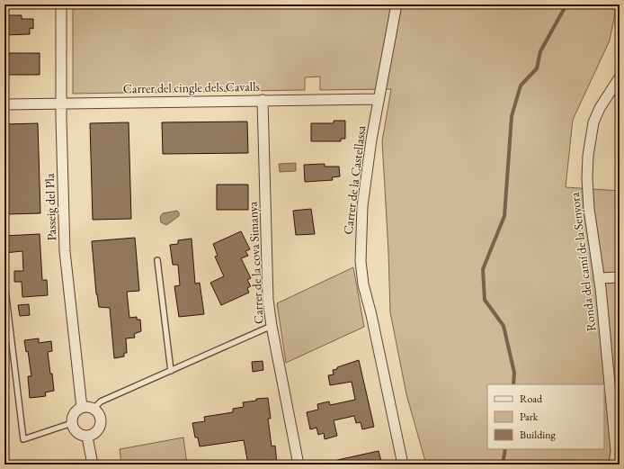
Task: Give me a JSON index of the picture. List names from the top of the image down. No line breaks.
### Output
{"streets":{"street":["Carrer del cingle dels Cavalls","Carrer de la Castellassa","Passeig del Pla","Ronda del camí de la Senyora","Carrer de la cova Simanya"]},"crossings":[["Carrer del cingle dels Cavalls","Carrer de la Castellassa"],["Carrer del cingle dels Cavalls","Passeig del Pla"],["Carrer del cingle dels Cavalls","Carrer de la cova Simanya"]],"legend":["Road","Park","Building"]}
